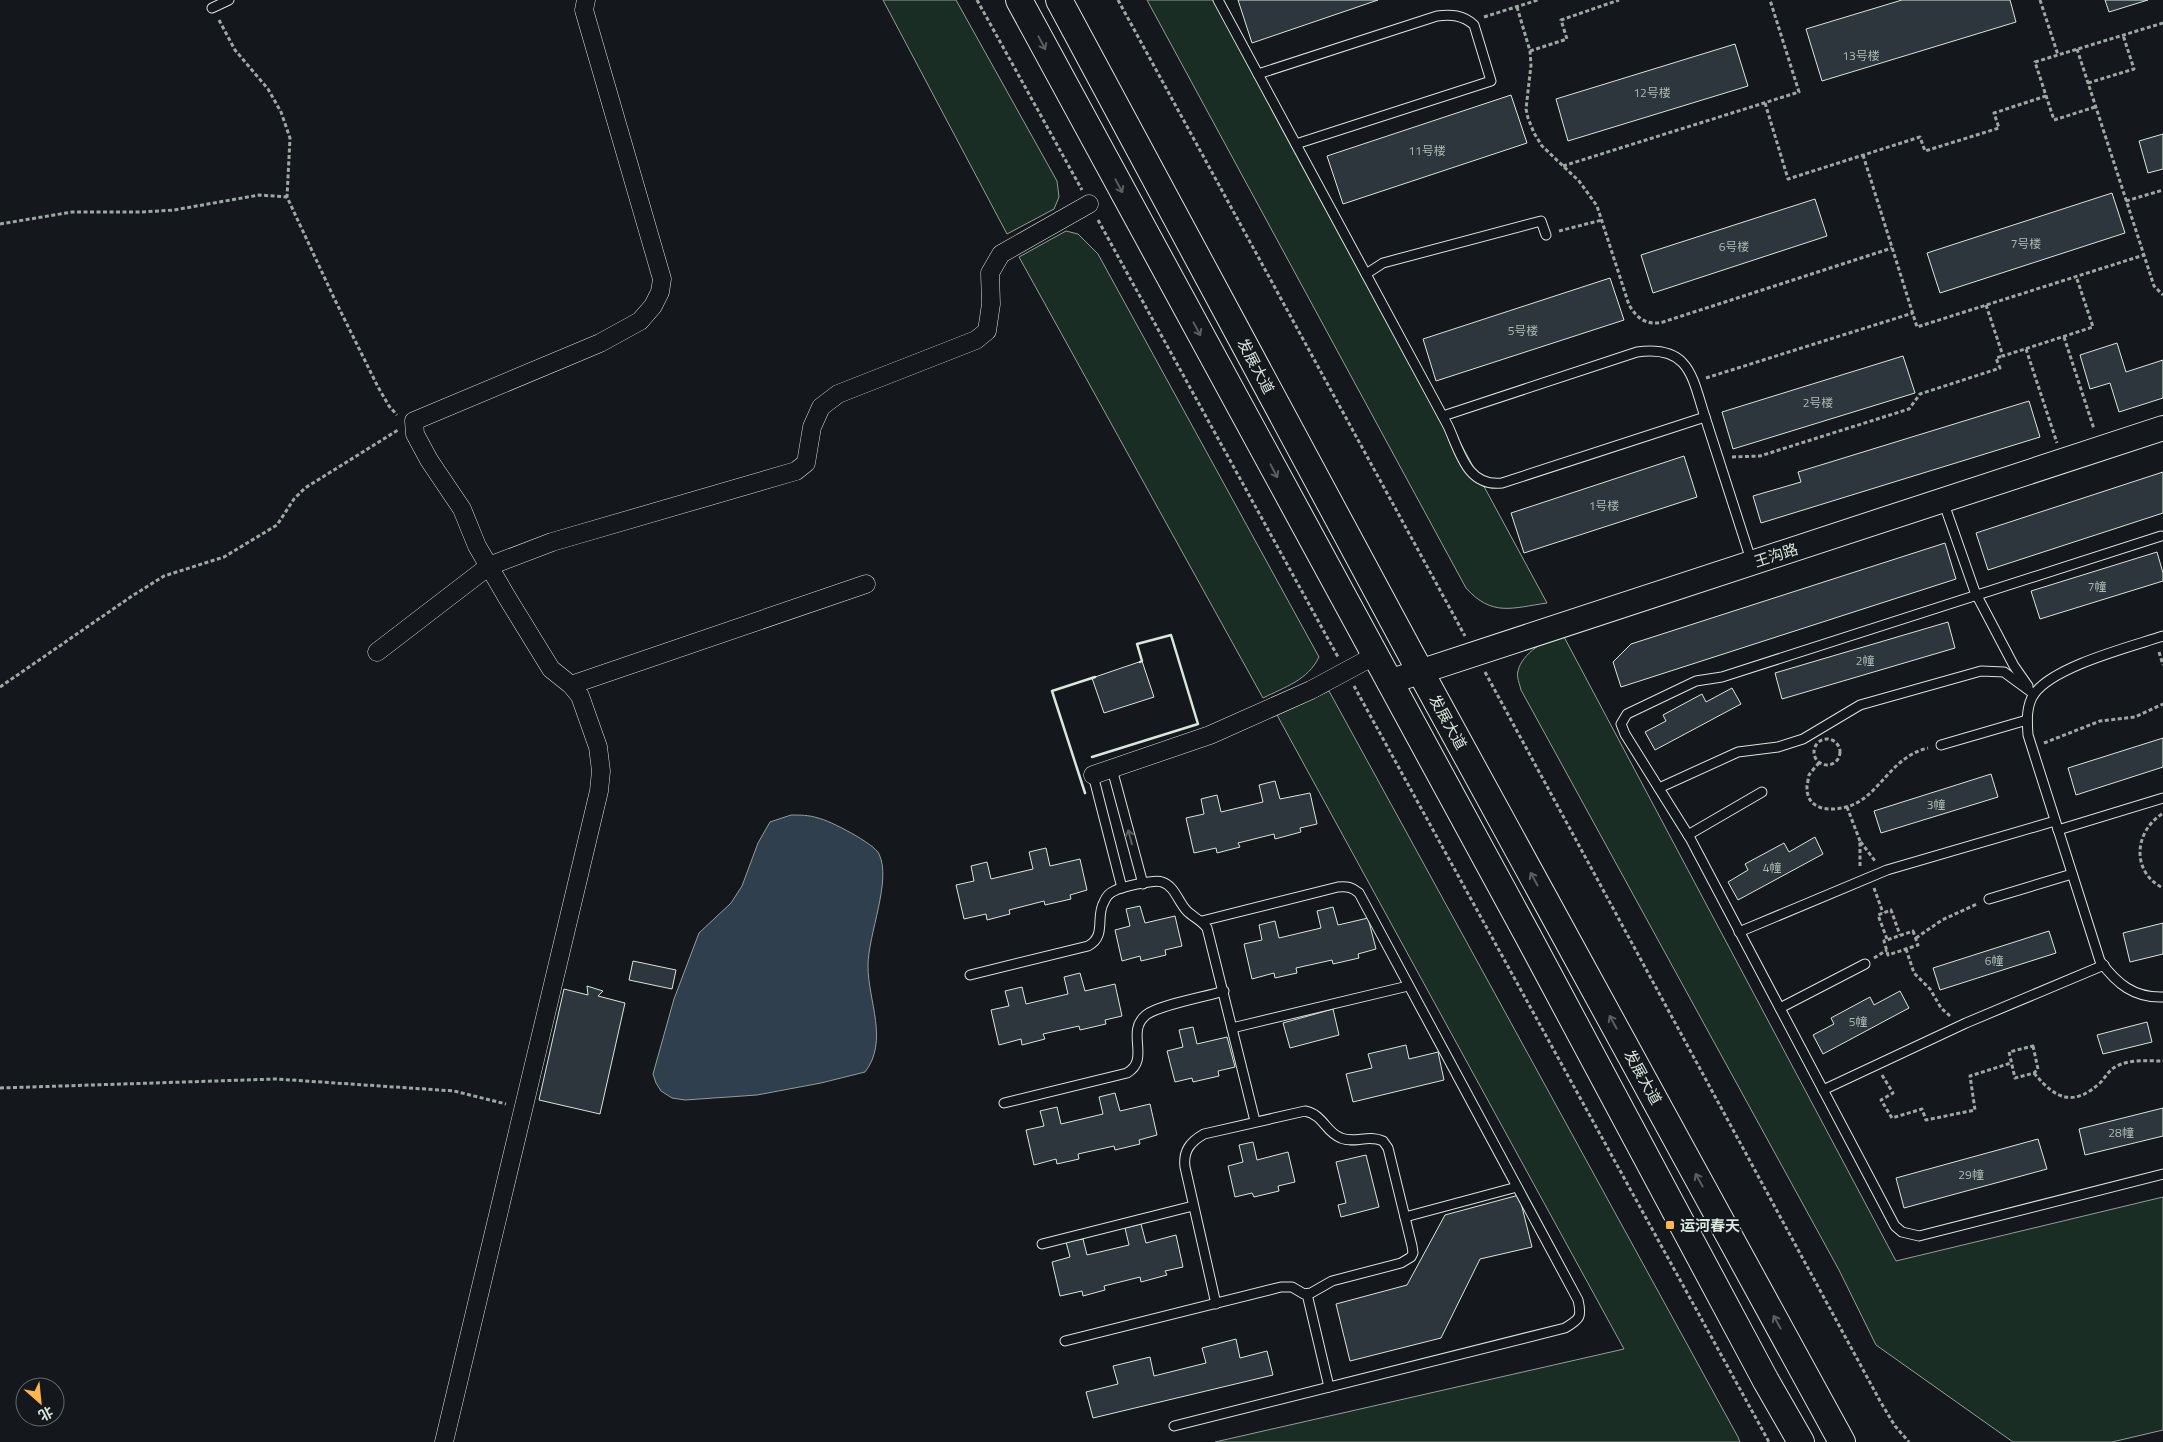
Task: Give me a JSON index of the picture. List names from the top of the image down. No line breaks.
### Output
{"streets":{"main road":["发展大道"],"street":["王沟路"]},"crossings":[["发展大道","王沟路"]],"places":{"transit":["运河春天"]},"house_numbers":["13号楼","12号楼","11号楼","7号楼","6号楼","5号楼","2号楼","1号楼","7幢","2幢","3幢","4幢","6幢","5幢","28幢","29幢"],"north":"bottom right"}
